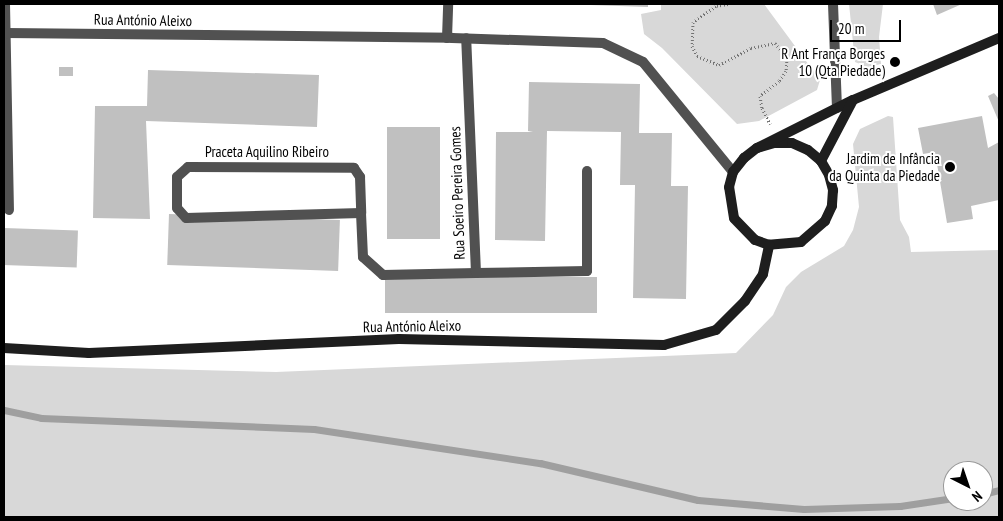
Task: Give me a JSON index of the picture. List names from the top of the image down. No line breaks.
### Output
{"streets":{"street":["Rua António Aleixo","Praceta Aquilino Ribeiro","Rua Soeiro Pereira Gomes"]},"crossings":[["Rua António Aleixo","Rua Soeiro Pereira Gomes"],["Praceta Aquilino Ribeiro","Rua Soeiro Pereira Gomes"]],"places":["R Ant França Borges 10 (Qta Piedade)","Jardim de Infância da Quinta da Piedade"],"scale_bar":"20 m","north":"bottom right"}
